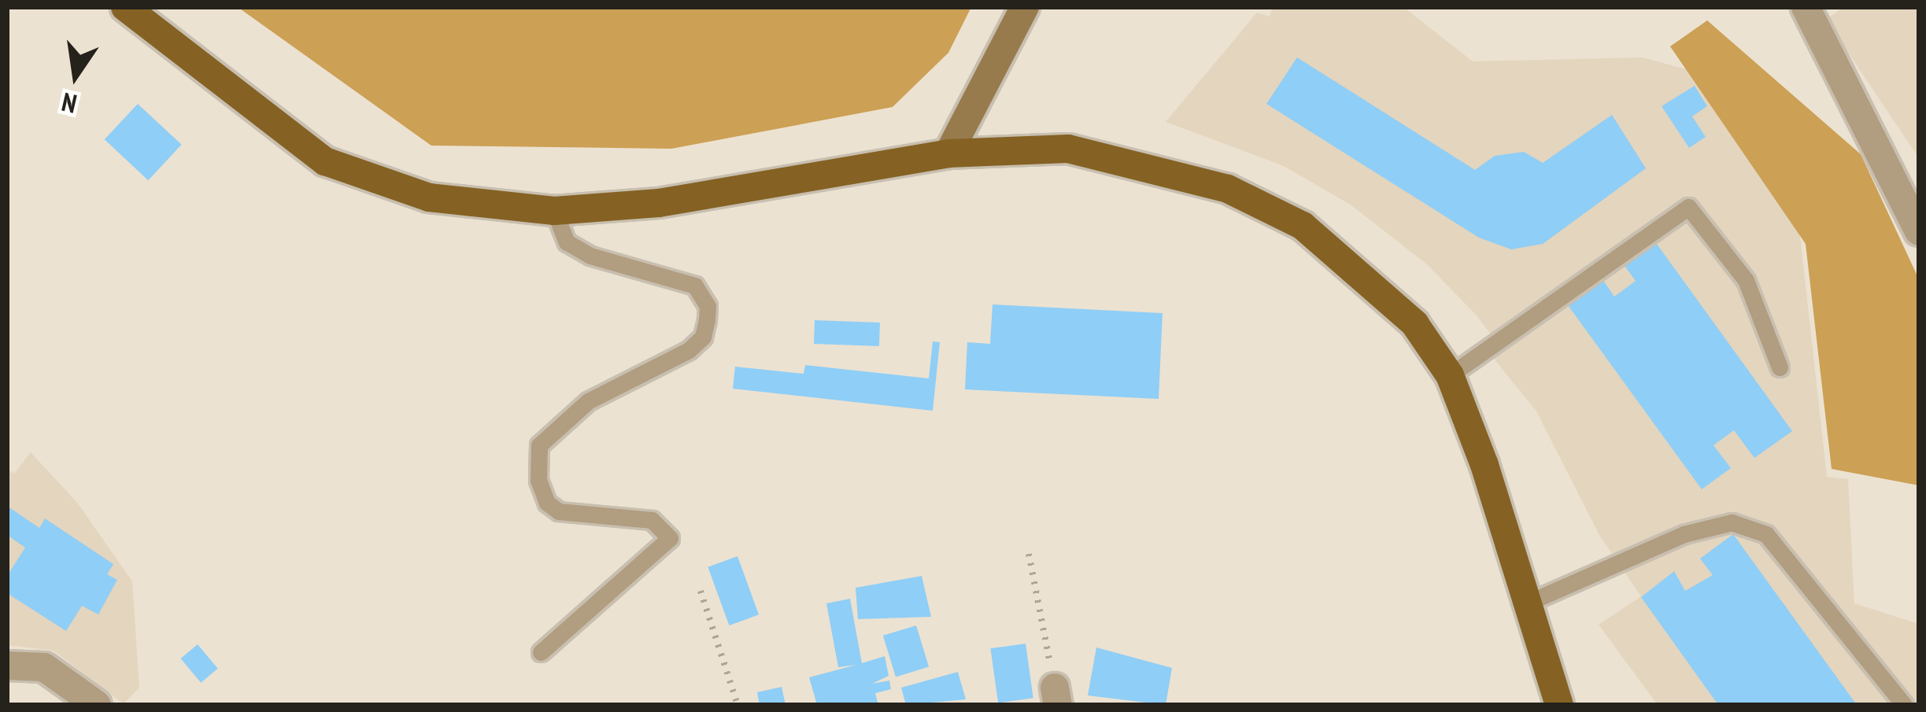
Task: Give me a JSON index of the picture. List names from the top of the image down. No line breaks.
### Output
{"north":"bottom"}
